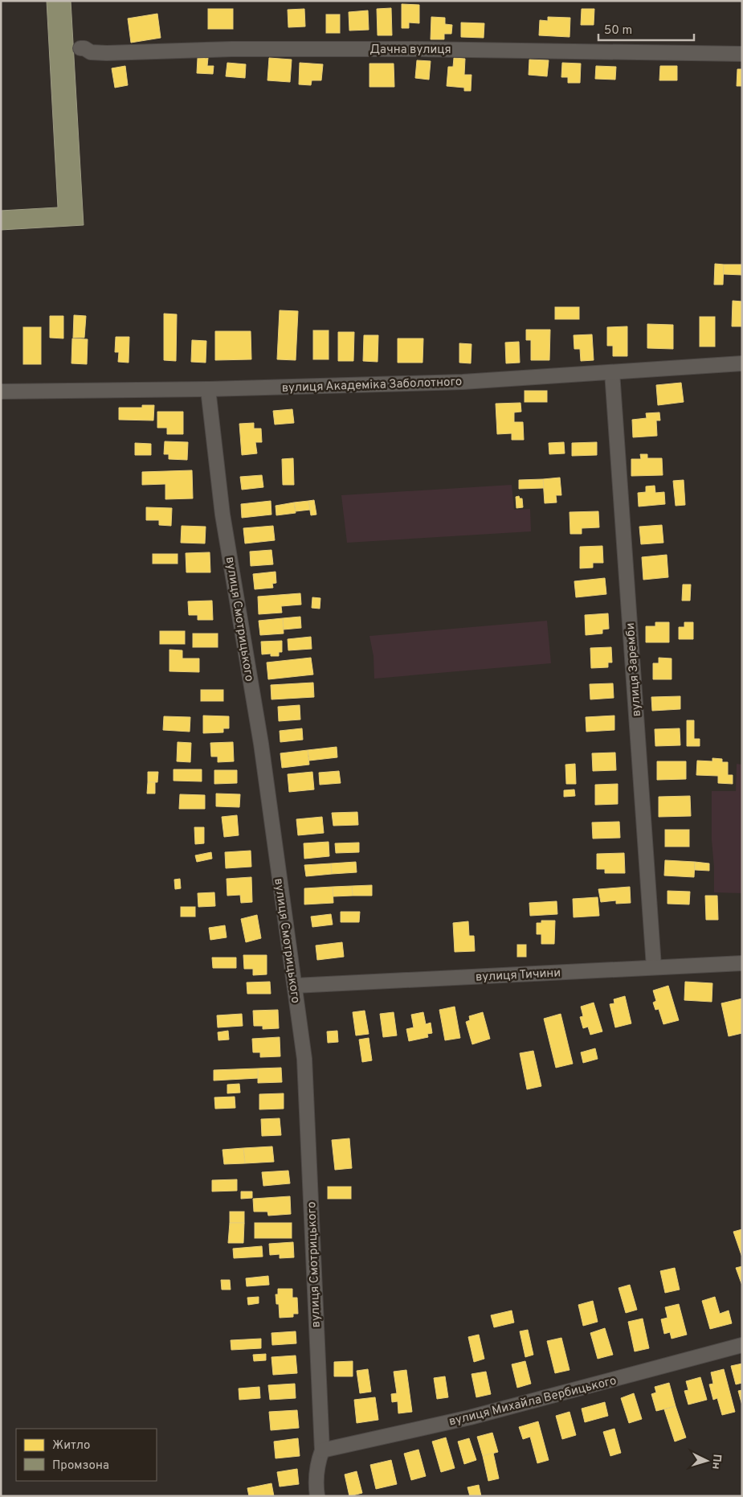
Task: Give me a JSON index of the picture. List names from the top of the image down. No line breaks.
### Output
{"streets":{"street":["Дачна вулиця","вулиця Академіка Заболотного","вулиця Смотрицького","вулиця Заремби","вулиця Тичини","вулиця Михайла Вербицького"]},"crossings":[["вулиця Академіка Заболотного","вулиця Смотрицького"],["вулиця Академіка Заболотного","вулиця Заремби"],["вулиця Смотрицького","вулиця Тичини"],["вулиця Смотрицького","вулиця Михайла Вербицького"],["вулиця Заремби","вулиця Тичини"]],"legend":["Житло","Промзона"],"scale_bar":"50 m","north":"right"}
